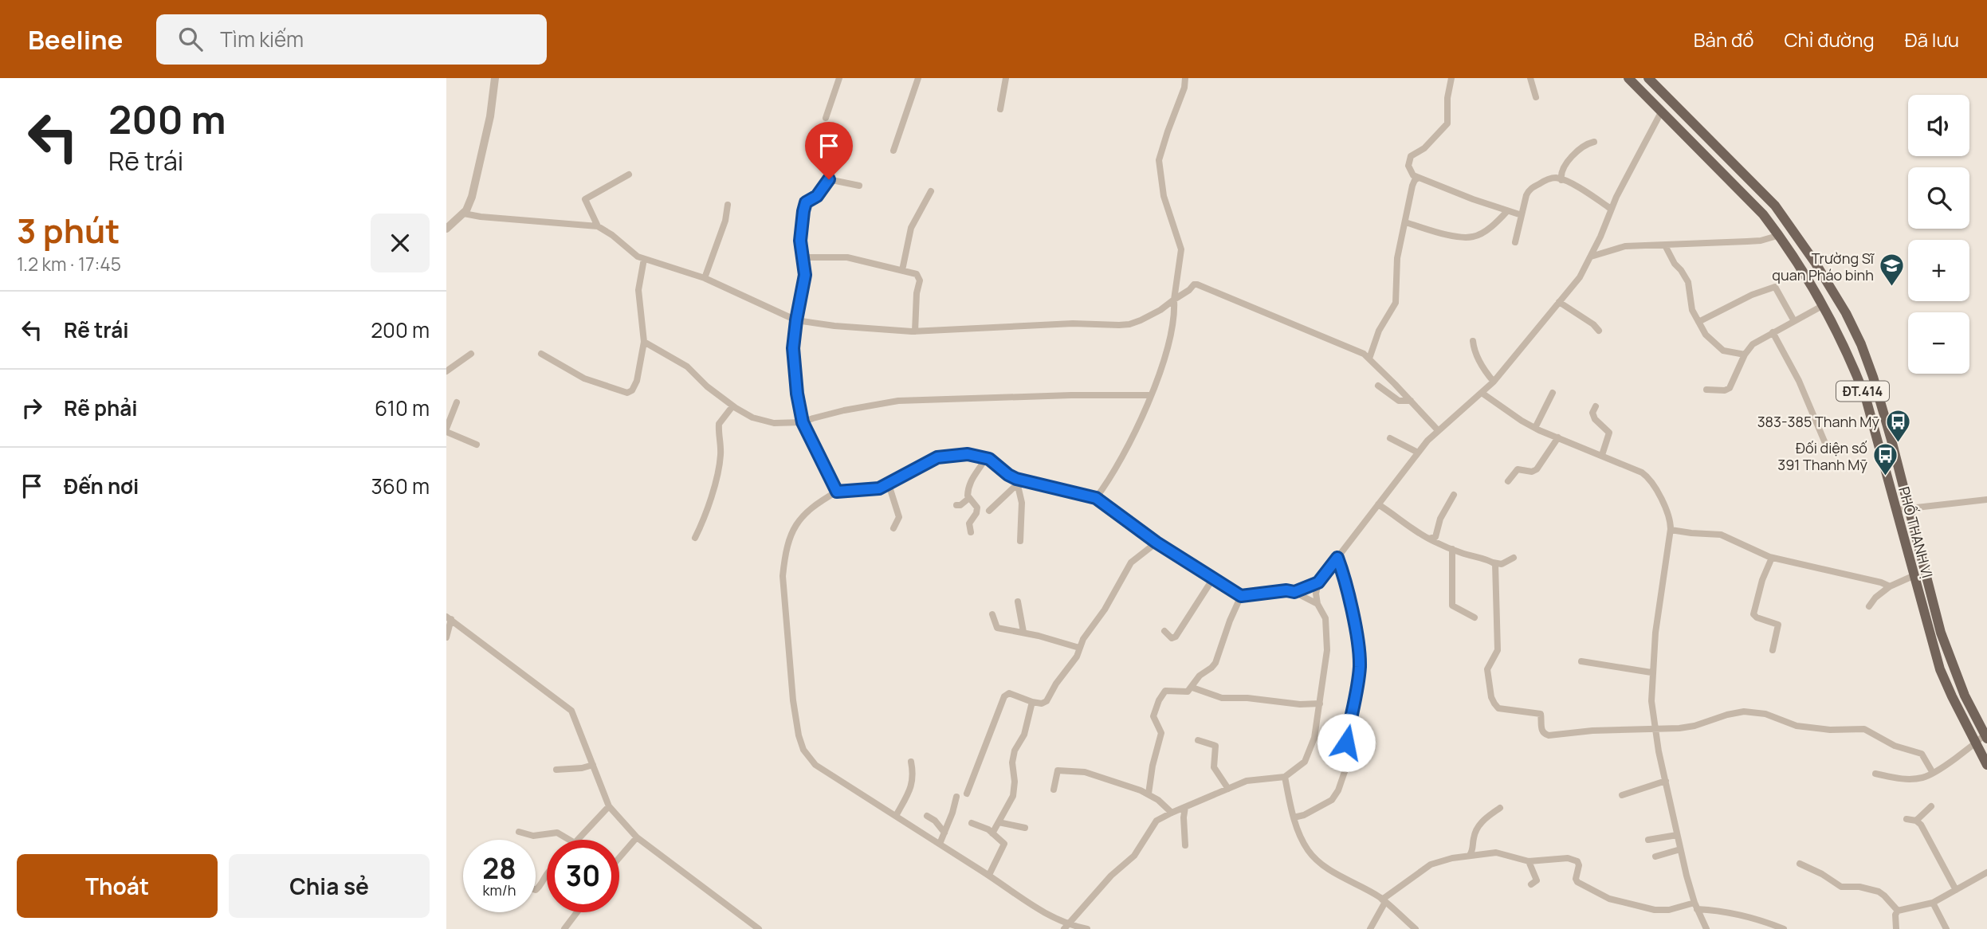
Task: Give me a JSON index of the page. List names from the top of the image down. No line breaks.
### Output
{"streets":{"main road":["ĐT.414","PHỐ THANH VỊ"]},"places":{"school or university":["Trường Sĩ quan Pháo binh"],"bus stop":["383-385 Thanh Mỹ","Đối diện số 391 Thanh Mỹ"]},"page":{"header":"Beeline","search":"Tìm kiếm","nav":["Bản đồ","Chỉ đường","Đã lưu"],"turn":["200 m","Rẽ trái"],"map_buttons":["+","−"],"heading":["3 phút","1.2 km · 17:45"],"list":[{"name":"Rẽ trái","value":"200 m"},{"name":"Rẽ phải","value":"610 m"},{"name":"Đến nơi","value":"360 m"}],"speed":"28 km/h","limit":"30","buttons":["Thoát","Chia sẻ"]}}
